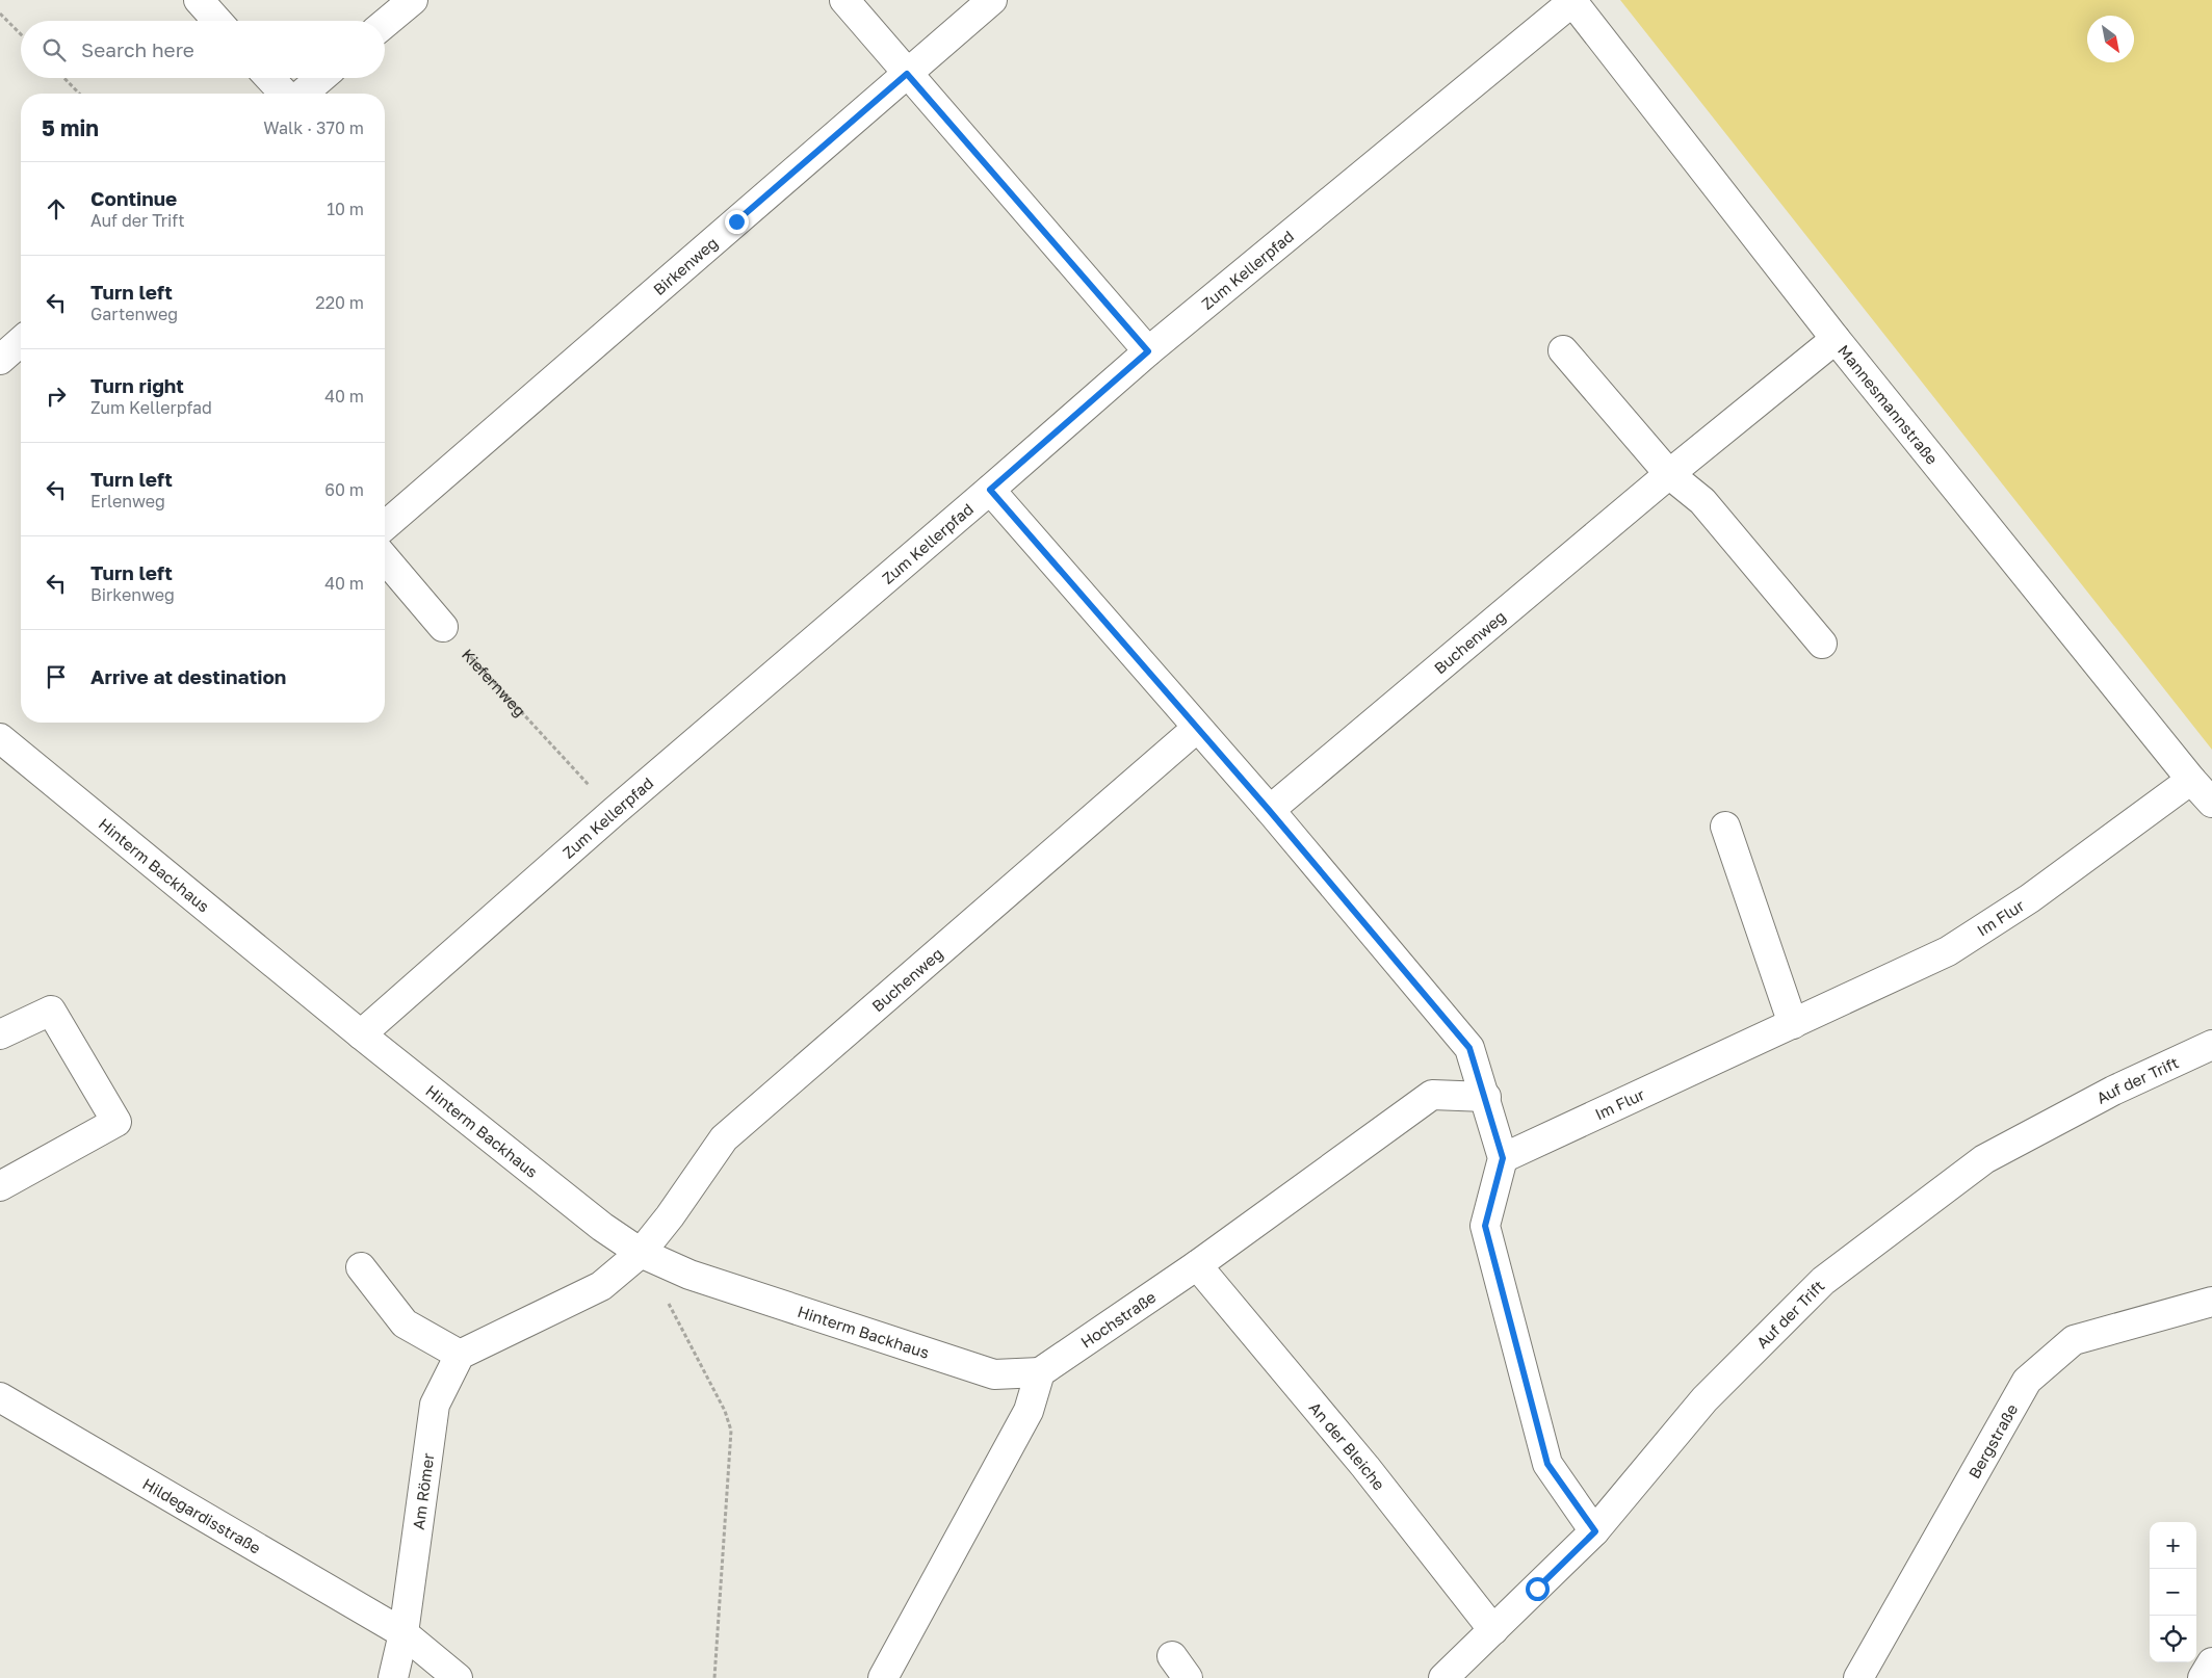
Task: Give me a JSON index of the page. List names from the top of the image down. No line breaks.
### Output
{"streets":{"street":["Birkenweg","Zum Kellerpfad","Mannesmannstraße","Buchenweg","Hinterm Backhaus","Im Flur","Auf der Trift","Hochstraße","Bergstraße","An der Bleiche","Am Römer","Hildegardisstraße"],"path":["Kiefernweg"]},"crossings":[["Zum Kellerpfad","Mannesmannstraße"],["Zum Kellerpfad","Kiefernweg"],["Zum Kellerpfad","Hinterm Backhaus"],["Mannesmannstraße","Buchenweg"],["Mannesmannstraße","Im Flur"],["Buchenweg","Hinterm Backhaus"],["Hinterm Backhaus","Hochstraße"],["Auf der Trift","An der Bleiche"],["Hochstraße","An der Bleiche"],["Am Römer","Hildegardisstraße"]],"north":"bottom right","page":{"search":"Search here","heading":["5 min","Walk · 370 m"],"list":[["Continue","Auf der Trift","10 m"],["Turn left","Gartenweg","220 m"],["Turn right","Zum Kellerpfad","40 m"],["Turn left","Erlenweg","60 m"],["Turn left","Birkenweg","40 m"],"Arrive at destination"],"map_buttons":["+","−"]}}
